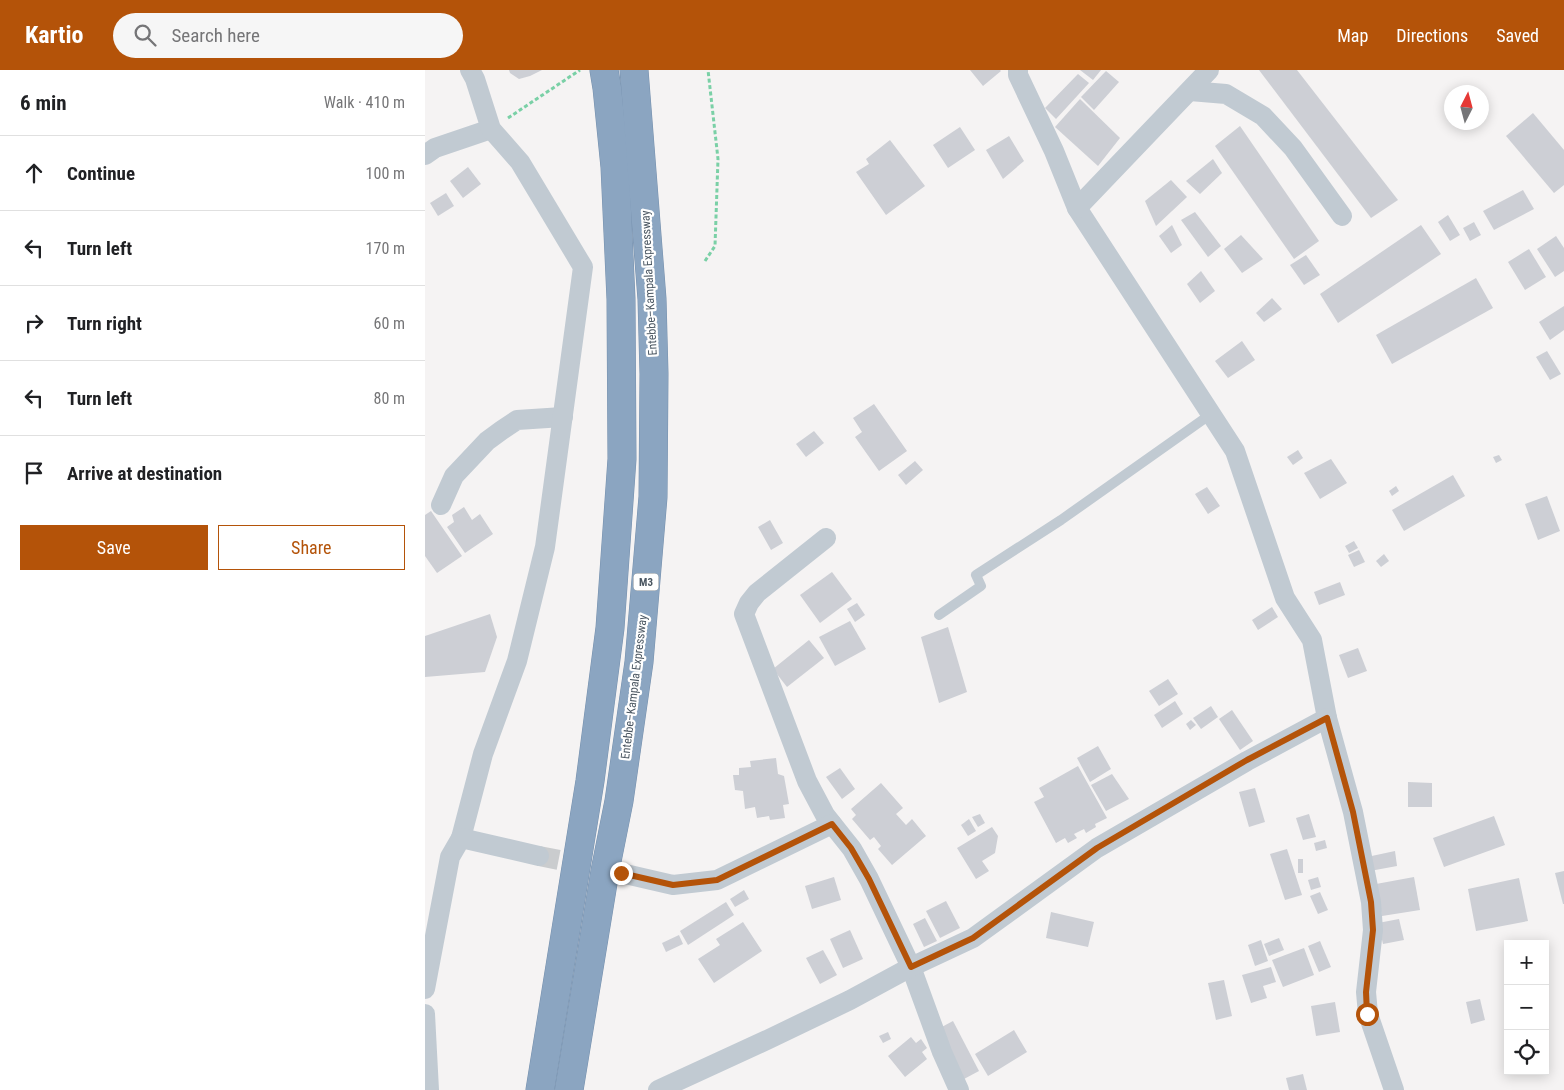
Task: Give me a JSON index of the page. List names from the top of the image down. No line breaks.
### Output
{"streets":{"highway":["Entebbe–Kampala Expressway","M3"]},"north":"top","page":{"header":"Kartio","search":"Search here","nav":["Map","Directions","Saved"],"heading":["6 min","Walk · 410 m"],"list":[["Continue","100 m"],["Turn left","170 m"],["Turn right","60 m"],["Turn left","80 m"],"Arrive at destination"],"buttons":["Save","Share"],"map_buttons":["+","−"]}}
